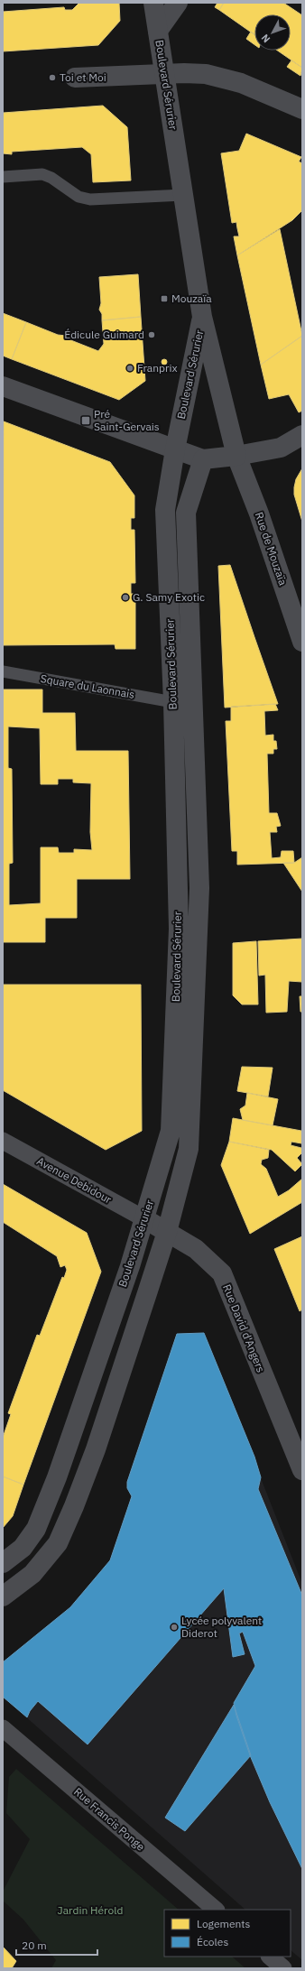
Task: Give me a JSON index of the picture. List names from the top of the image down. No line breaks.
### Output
{"streets":{"street":["Boulevard Sérurier","Rue de Mouzaïa","Avenue Debidour","Rue David d'Angers","Rue Francis Ponge"],"lane":["Square du Laonnais"]},"crossings":[["Boulevard Sérurier","Rue de Mouzaïa"],["Boulevard Sérurier","Square du Laonnais"],["Boulevard Sérurier","Avenue Debidour"],["Boulevard Sérurier","Rue David d'Angers"],["Avenue Debidour","Rue David d'Angers"]],"parks":["Jardin Hérold"],"places":{"other":["Toi et Moi","Édicule Guimard","Franprix","G. Samy Exotic","Lycée polyvalent Diderot"],"transit":["Mouzaïa","Pré Saint-Gervais"]},"legend":["Logements","Écoles"],"scale_bar":"20 m","north":"bottom left"}
